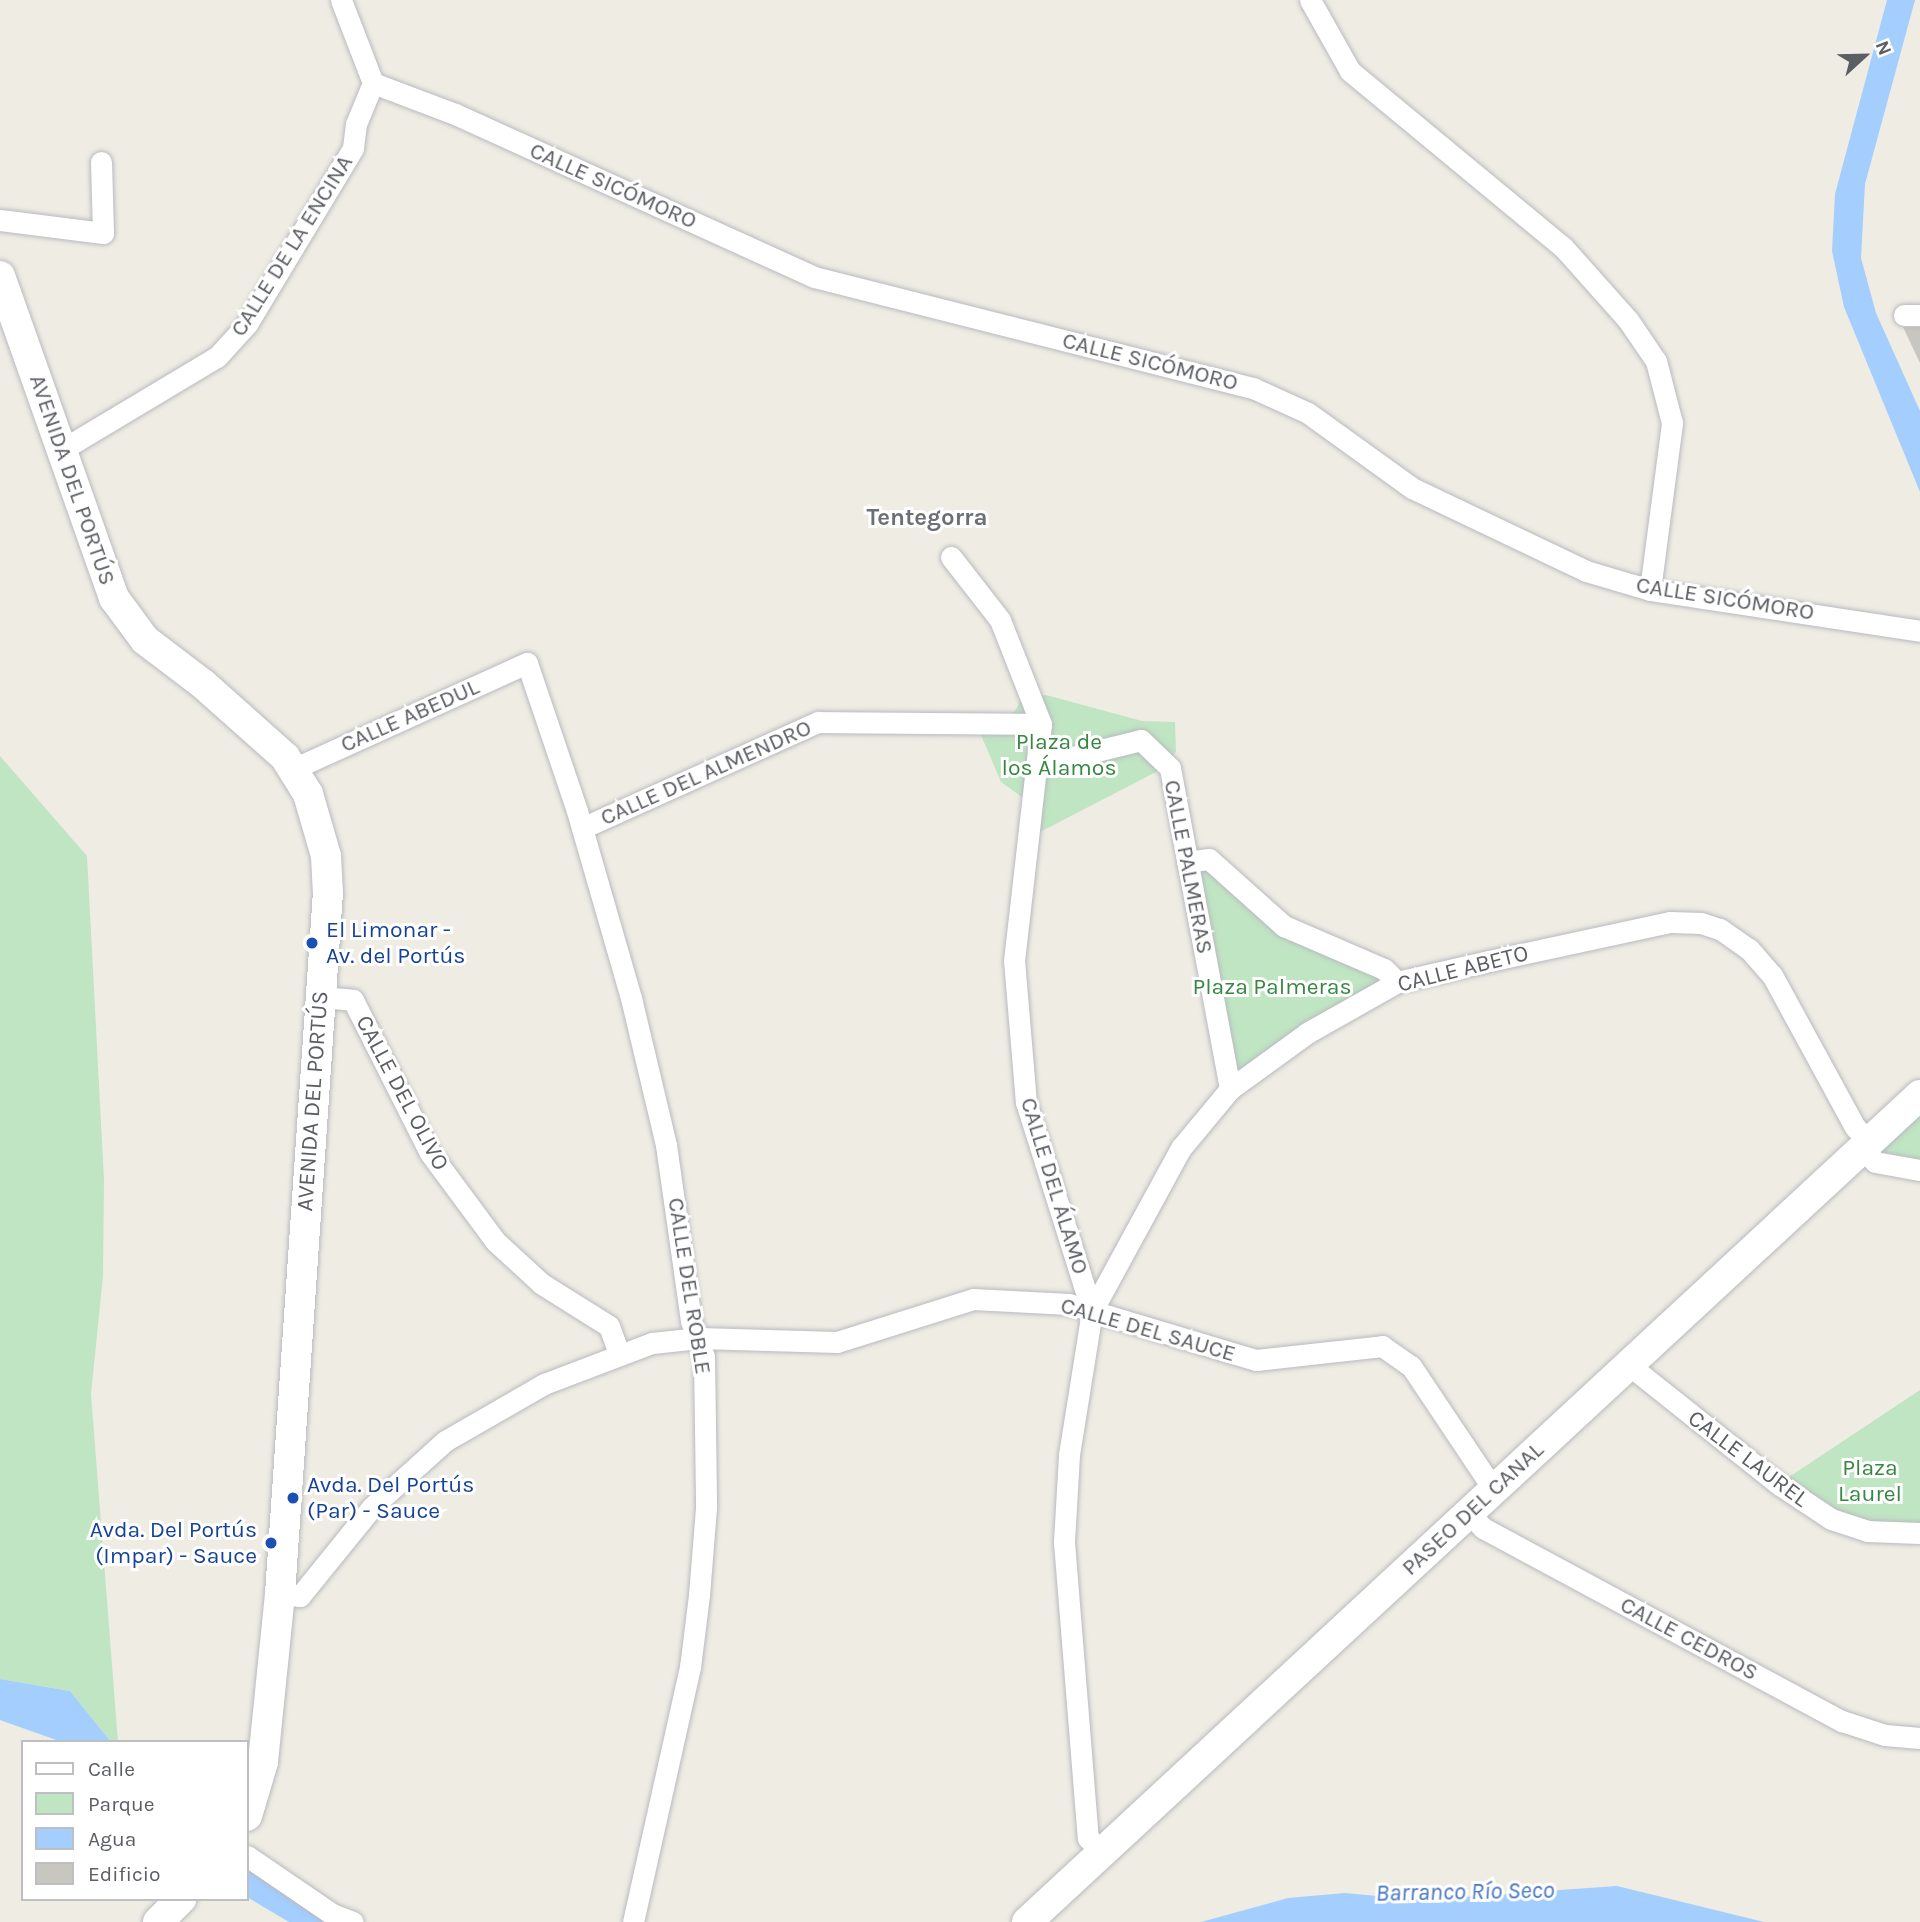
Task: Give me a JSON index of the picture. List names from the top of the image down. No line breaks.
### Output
{"streets":{"main road":["AVENIDA DEL PORTÚS","PASEO DEL CANAL"],"street":["CALLE SICÓMORO","CALLE DE LA ENCINA","CALLE ABEDUL","CALLE DEL ALMENDRO","CALLE PALMERAS","CALLE ABETO","CALLE DEL OLIVO","CALLE DEL ÁLAMO","CALLE DEL ROBLE","CALLE DEL SAUCE","CALLE LAUREL","CALLE CEDROS"]},"crossings":[["CALLE SICÓMORO","CALLE DE LA ENCINA"],["CALLE DE LA ENCINA","AVENIDA DEL PORTÚS"],["AVENIDA DEL PORTÚS","CALLE ABEDUL"],["AVENIDA DEL PORTÚS","CALLE DEL OLIVO"],["AVENIDA DEL PORTÚS","CALLE DEL SAUCE"],["CALLE ABEDUL","CALLE DEL ROBLE"],["CALLE DEL ALMENDRO","CALLE DEL ROBLE"],["CALLE PALMERAS","CALLE ABETO"],["CALLE PALMERAS","CALLE DEL ÁLAMO"],["CALLE ABETO","CALLE DEL ÁLAMO"],["CALLE ABETO","CALLE DEL SAUCE"],["CALLE ABETO","PASEO DEL CANAL"],["CALLE DEL OLIVO","CALLE DEL SAUCE"],["CALLE DEL ÁLAMO","CALLE DEL SAUCE"],["CALLE DEL ÁLAMO","PASEO DEL CANAL"],["CALLE DEL ROBLE","CALLE DEL SAUCE"],["CALLE DEL SAUCE","PASEO DEL CANAL"],["CALLE LAUREL","PASEO DEL CANAL"],["PASEO DEL CANAL","CALLE CEDROS"]],"districts":["Tentegorra"],"water":["Barranco Río Seco"],"parks":["Plaza de los Álamos","Plaza Palmeras","Plaza Laurel"],"places":["El Limonar - Av. del Portús","Avda. Del Portús (Par) - Sauce","Avda. Del Portús (Impar) - Sauce"],"legend":["Calle","Parque","Agua","Edificio"],"north":"right"}
